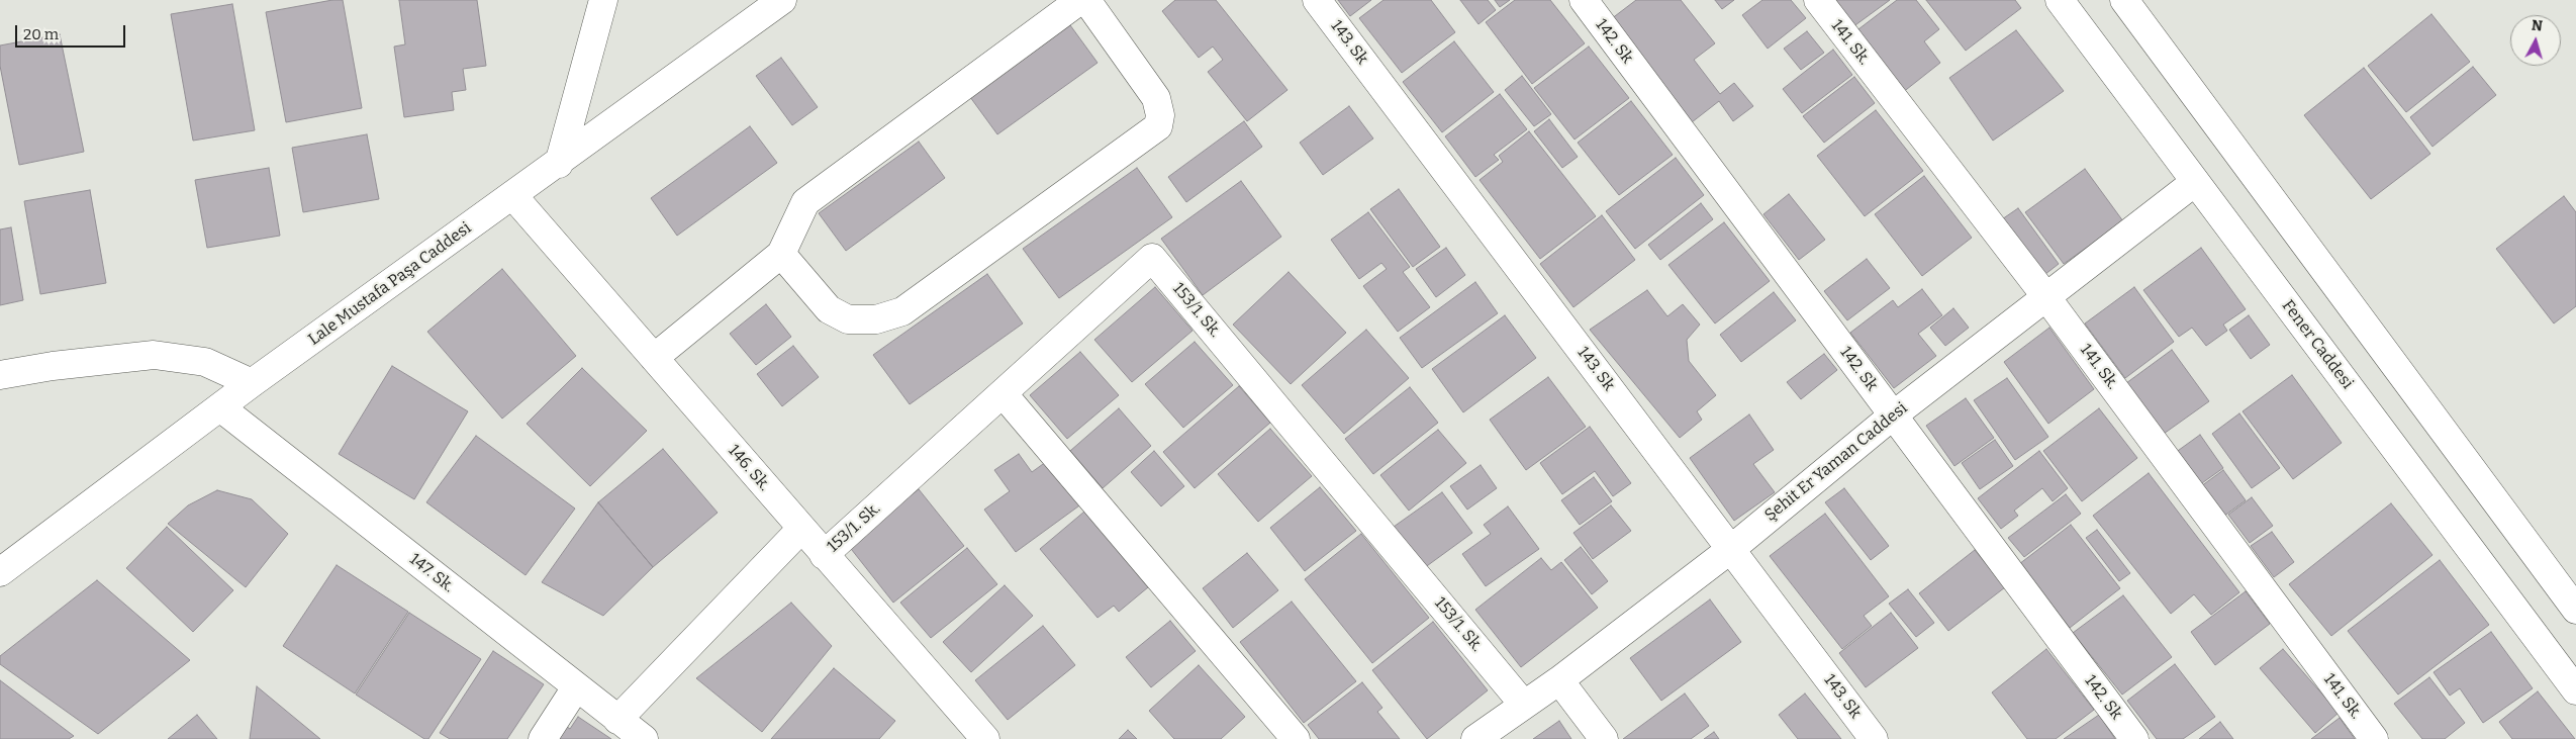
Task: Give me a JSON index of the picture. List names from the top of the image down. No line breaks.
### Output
{"streets":{"street":["142. Sk","143. Sk","141. Sk.","Lale Mustafa Paşa Caddesi","153/1. Sk.","Fener Caddesi","Şehit Er Yaman Caddesi","146. Sk.","147. Sk."]},"crossings":[["142. Sk","Şehit Er Yaman Caddesi"],["143. Sk","Şehit Er Yaman Caddesi"],["141. Sk.","Şehit Er Yaman Caddesi"],["Lale Mustafa Paşa Caddesi","146. Sk."],["Lale Mustafa Paşa Caddesi","147. Sk."],["153/1. Sk.","Şehit Er Yaman Caddesi"],["153/1. Sk.","146. Sk."],["Fener Caddesi","Şehit Er Yaman Caddesi"]],"scale_bar":"20 m","north":"top"}
